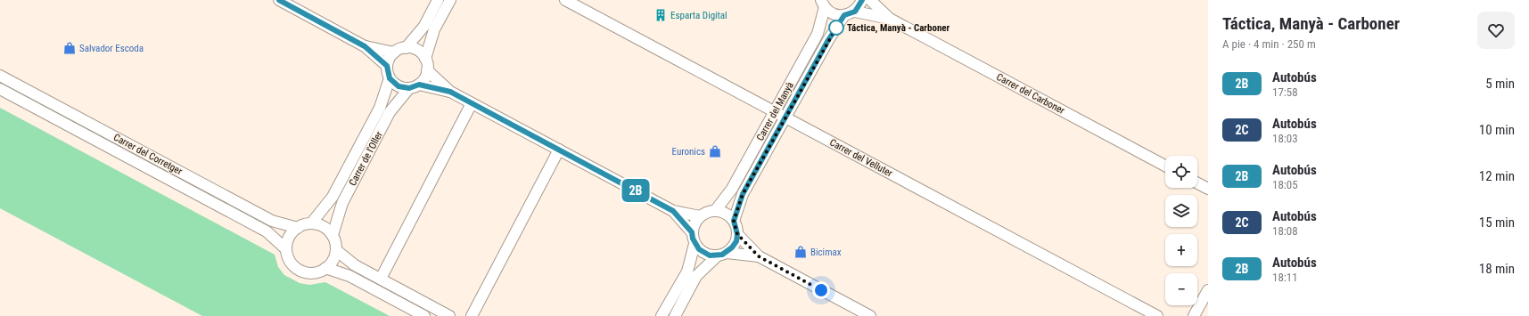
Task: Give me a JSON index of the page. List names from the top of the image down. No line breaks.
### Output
{"streets":{"street":["Carrer del Carboner","Carrer del Manyà","Carrer del Corretger","Carrer del Velluter","Carrer de l'Oller"]},"crossings":[["Carrer del Carboner","Carrer del Manyà"],["Carrer del Manyà","Carrer del Velluter"],["Carrer del Corretger","Carrer de l'Oller"]],"places":{"building":["Esparta Digital"],"other":["Táctica, Manyà - Carboner"],"shop":["Salvador Escoda","Euronics","Bicimax"]},"lines":["bus line 2B"],"page":{"on_map":"2B","heading":["Táctica, Manyà - Carboner","A pie · 4 min · 250 m"],"list":[{"mark":"2B","name":"Autobús","note":"17:58","value":"5 min"},{"mark":"2C","name":"Autobús","note":"18:03","value":"10 min"},{"mark":"2B","name":"Autobús","note":"18:05","value":"12 min"},{"mark":"2C","name":"Autobús","note":"18:08","value":"15 min"},{"mark":"2B","name":"Autobús","note":"18:11","value":"18 min"}],"map_buttons":["+","−"]}}
